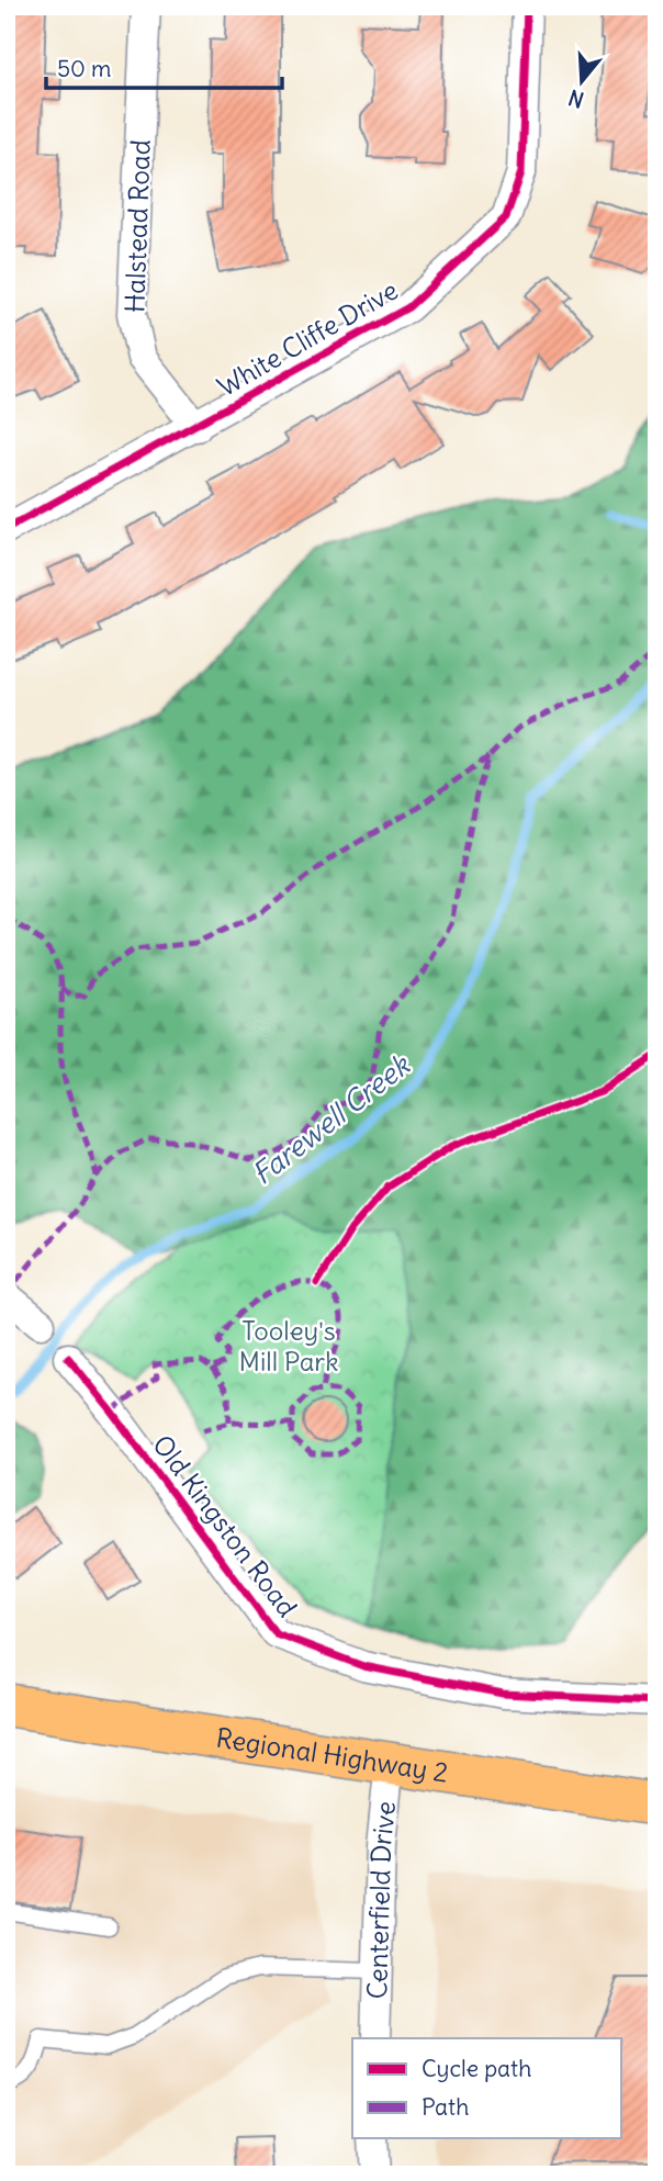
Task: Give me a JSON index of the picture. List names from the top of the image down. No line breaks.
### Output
{"streets":{"main road":["Regional Highway 2"],"street":["Halstead Road","White Cliffe Drive","Old Kingston Road","Centerfield Drive"]},"crossings":[["Halstead Road","White Cliffe Drive"],["Regional Highway 2","Centerfield Drive"]],"water":["Farewell Creek"],"parks":["Tooley's Mill Park"],"legend":["Cycle path","Path"],"scale_bar":"50 m","north":"bottom"}
